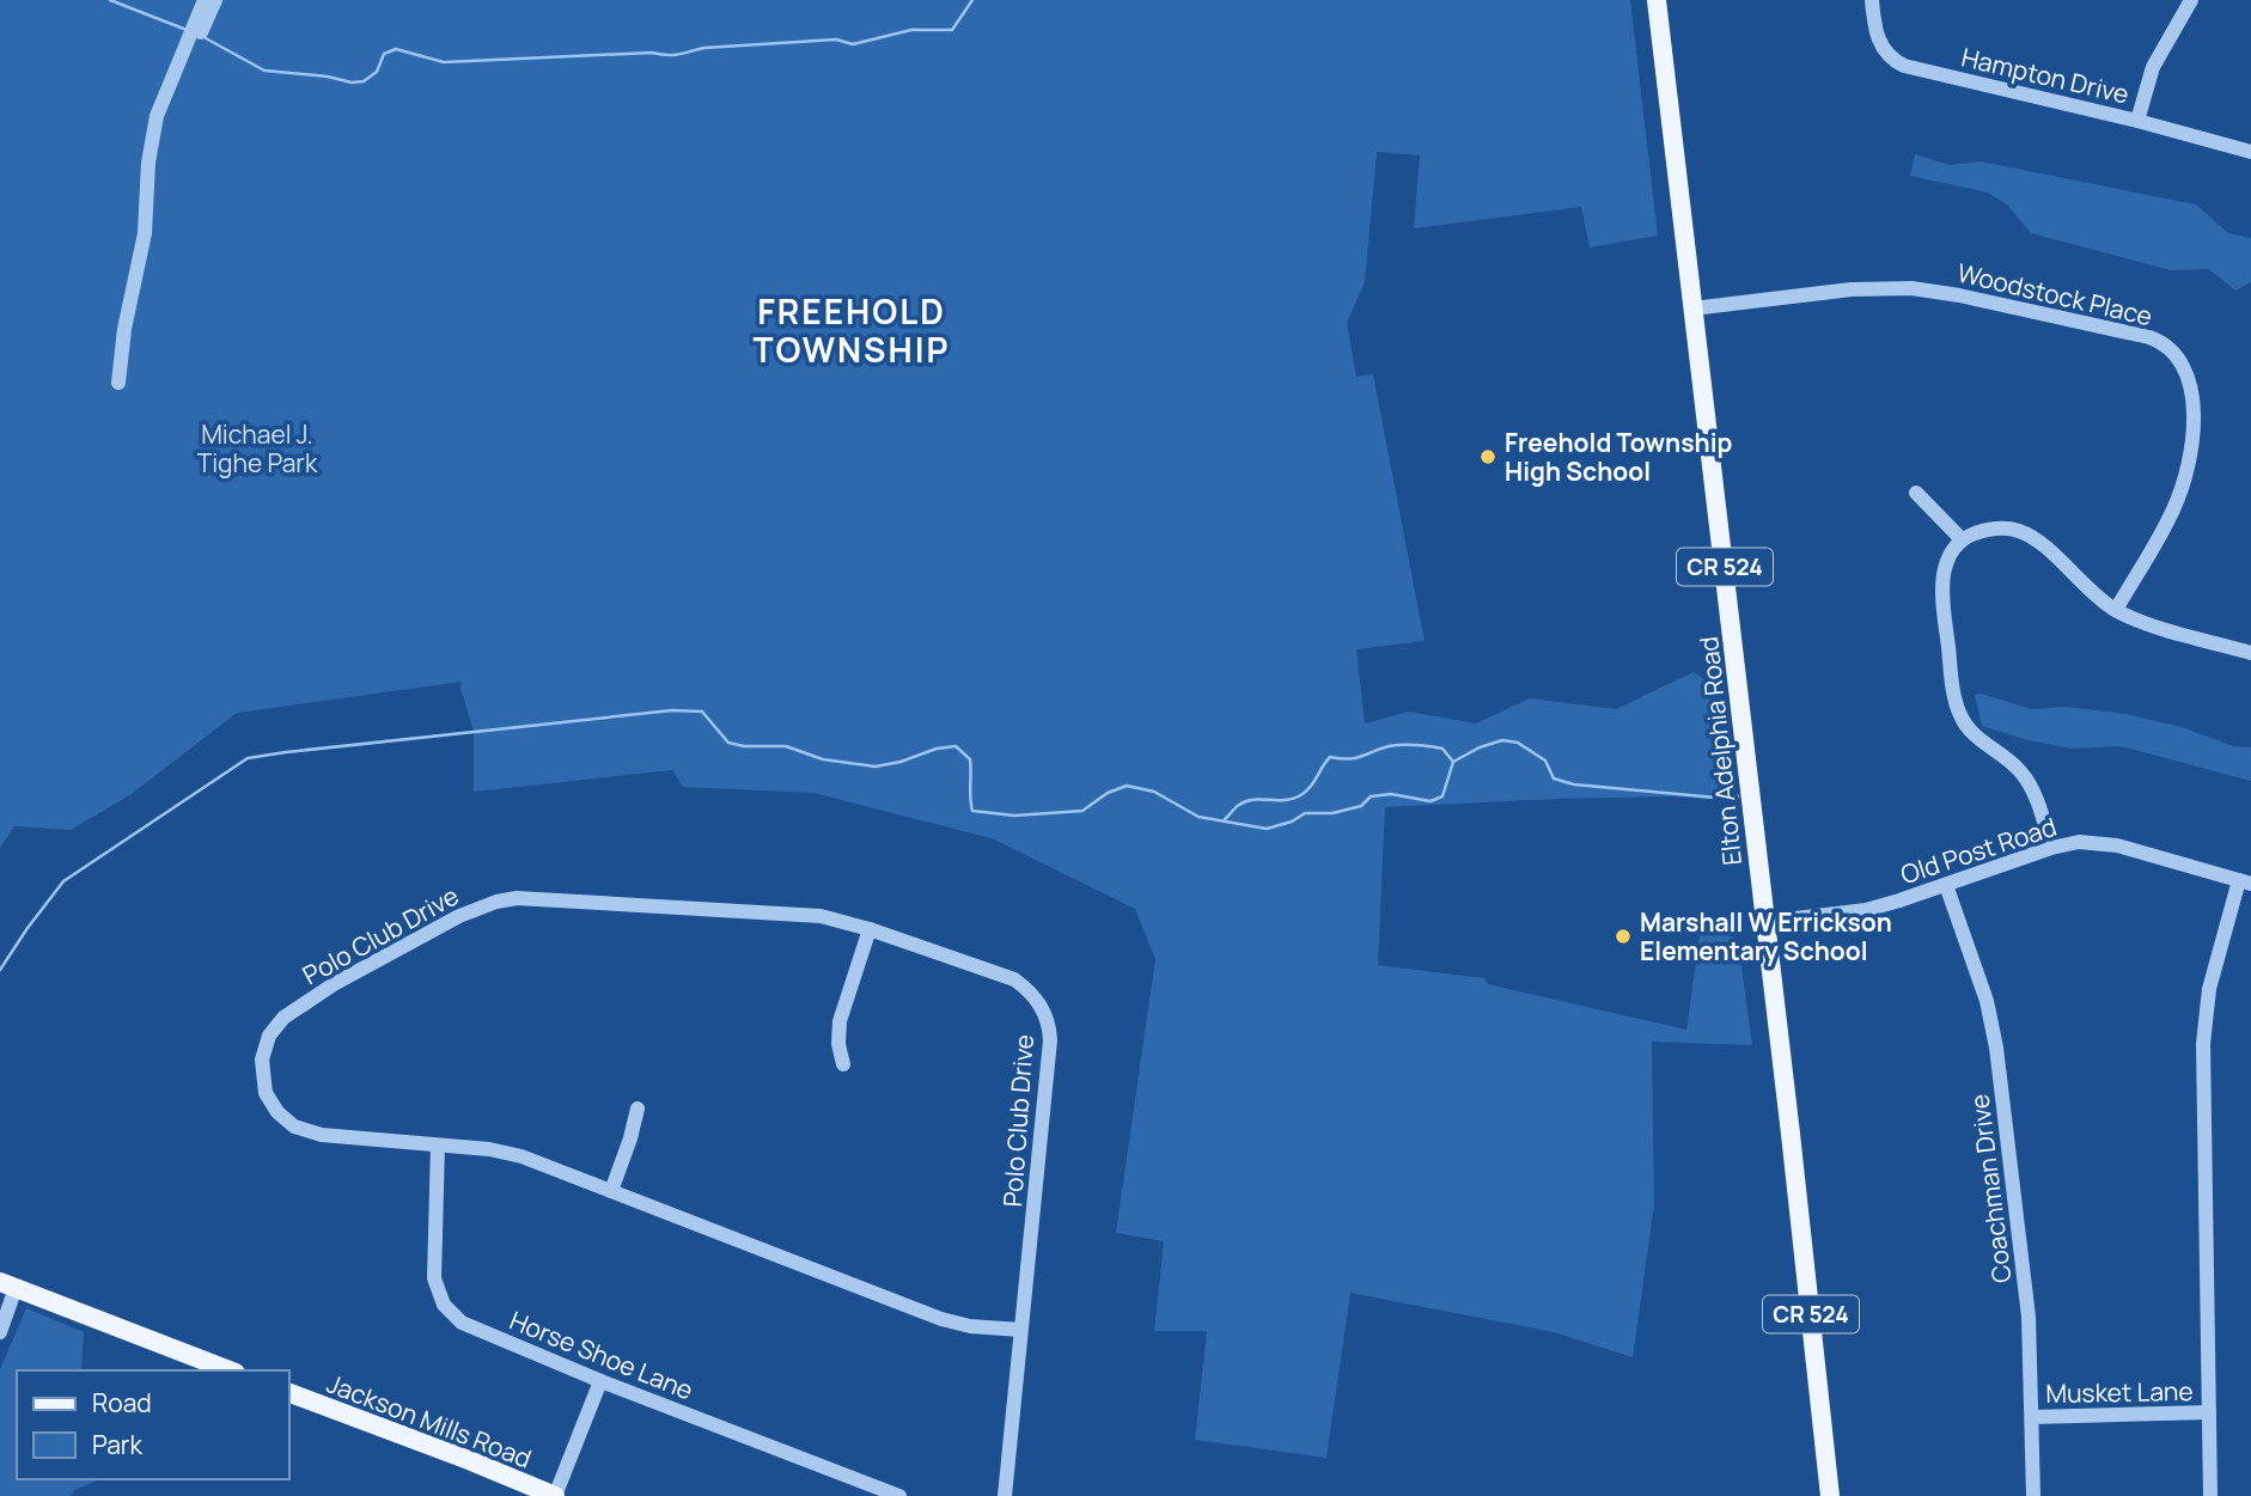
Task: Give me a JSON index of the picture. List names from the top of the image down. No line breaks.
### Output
{"streets":{"main road":["CR 524","Elton Adelphia Road","Jackson Mills Road"],"street":["Hampton Drive","Woodstock Place","Old Post Road","Polo Club Drive","Coachman Drive","Horse Shoe Lane","Musket Lane"]},"crossings":[["Woodstock Place","Elton Adelphia Road"],["Elton Adelphia Road","Old Post Road"],["Old Post Road","Coachman Drive"],["Polo Club Drive","Horse Shoe Lane"],["Coachman Drive","Musket Lane"]],"districts":["FREEHOLD TOWNSHIP"],"parks":["Michael J. Tighe Park"],"places":["Freehold Township High School","Marshall W Errickson Elementary School"],"legend":["Road","Park"]}
